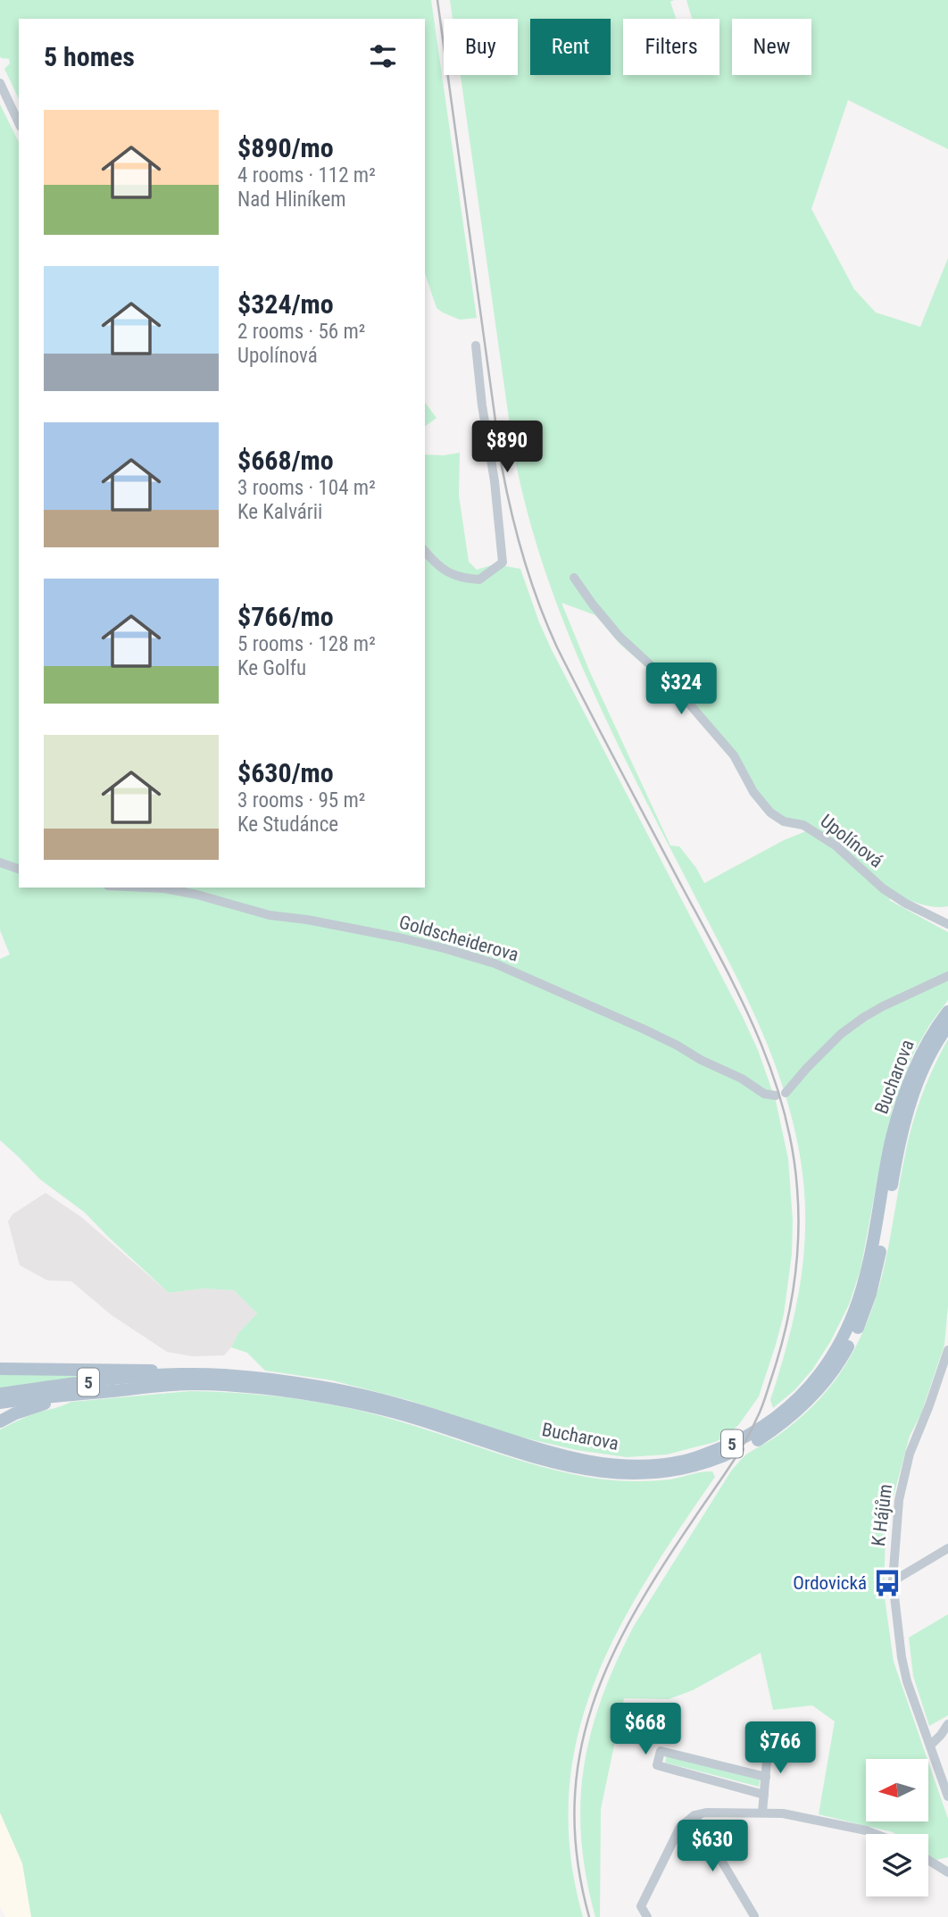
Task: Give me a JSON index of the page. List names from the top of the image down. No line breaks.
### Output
{"streets":{"main road":["Bucharova","5"],"street":["Upolínová","Goldscheiderova","K Hájům"]},"places":{"bus stop":["Ordovická"]},"north":"left","page":{"chip":["Buy","Rent","Filters","New"],"heading":"5 homes","list":[{"name":"$890/mo","note":"4 rooms · 112 m² · Nad Hliníkem"},{"name":"$324/mo","note":"2 rooms · 56 m² · Upolínová"},{"name":"$668/mo","note":"3 rooms · 104 m² · Ke Kalvárii"},{"name":"$766/mo","note":"5 rooms · 128 m² · Ke Golfu"},{"name":"$630/mo","note":"3 rooms · 95 m² · Ke Studánce"}],"price":["$890","$324","$668","$766","$630"]}}
